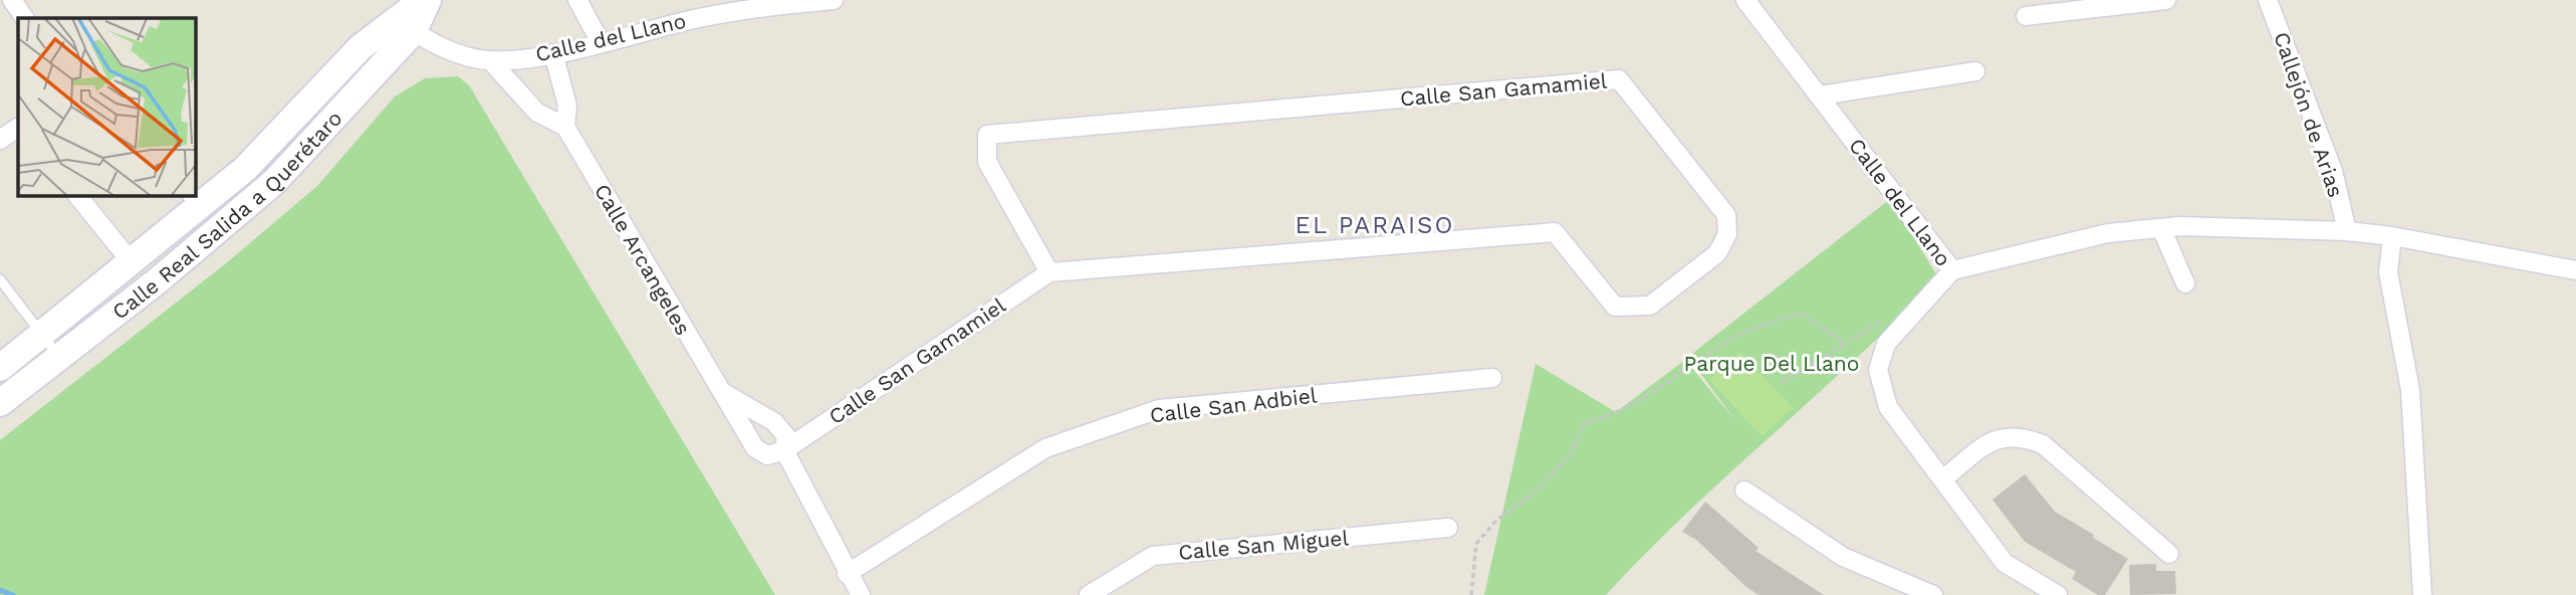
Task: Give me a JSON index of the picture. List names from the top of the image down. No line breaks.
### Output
{"streets":{"street":["Calle del Llano","Calle San Gamamiel","Callejón de Arias","Calle Real Salida a Querétaro","Calle Arcangeles","Calle San Adbiel","Calle San Miguel"]},"crossings":[["Calle del Llano","Calle Real Salida a Querétaro"],["Calle del Llano","Calle Arcangeles"],["Calle San Gamamiel","Calle Arcangeles"],["Calle Arcangeles","Calle San Adbiel"]],"districts":["EL PARAISO"],"parks":["Parque Del Llano"]}
